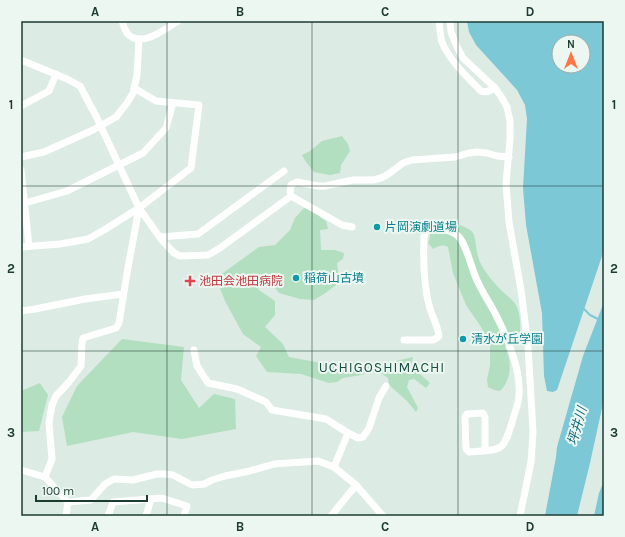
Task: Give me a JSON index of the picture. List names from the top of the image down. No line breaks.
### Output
{"districts":["UCHIGOSHIMACHI"],"water":["坪井川"],"places":{"other":["片岡演劇道場","稲荷山古墳","清水が丘学園"],"health":["池田会池田病院"]},"scale_bar":"100 m","north":"top","grid":{"columns":["A","B","C","D"],"rows":["1","2","3"]}}
